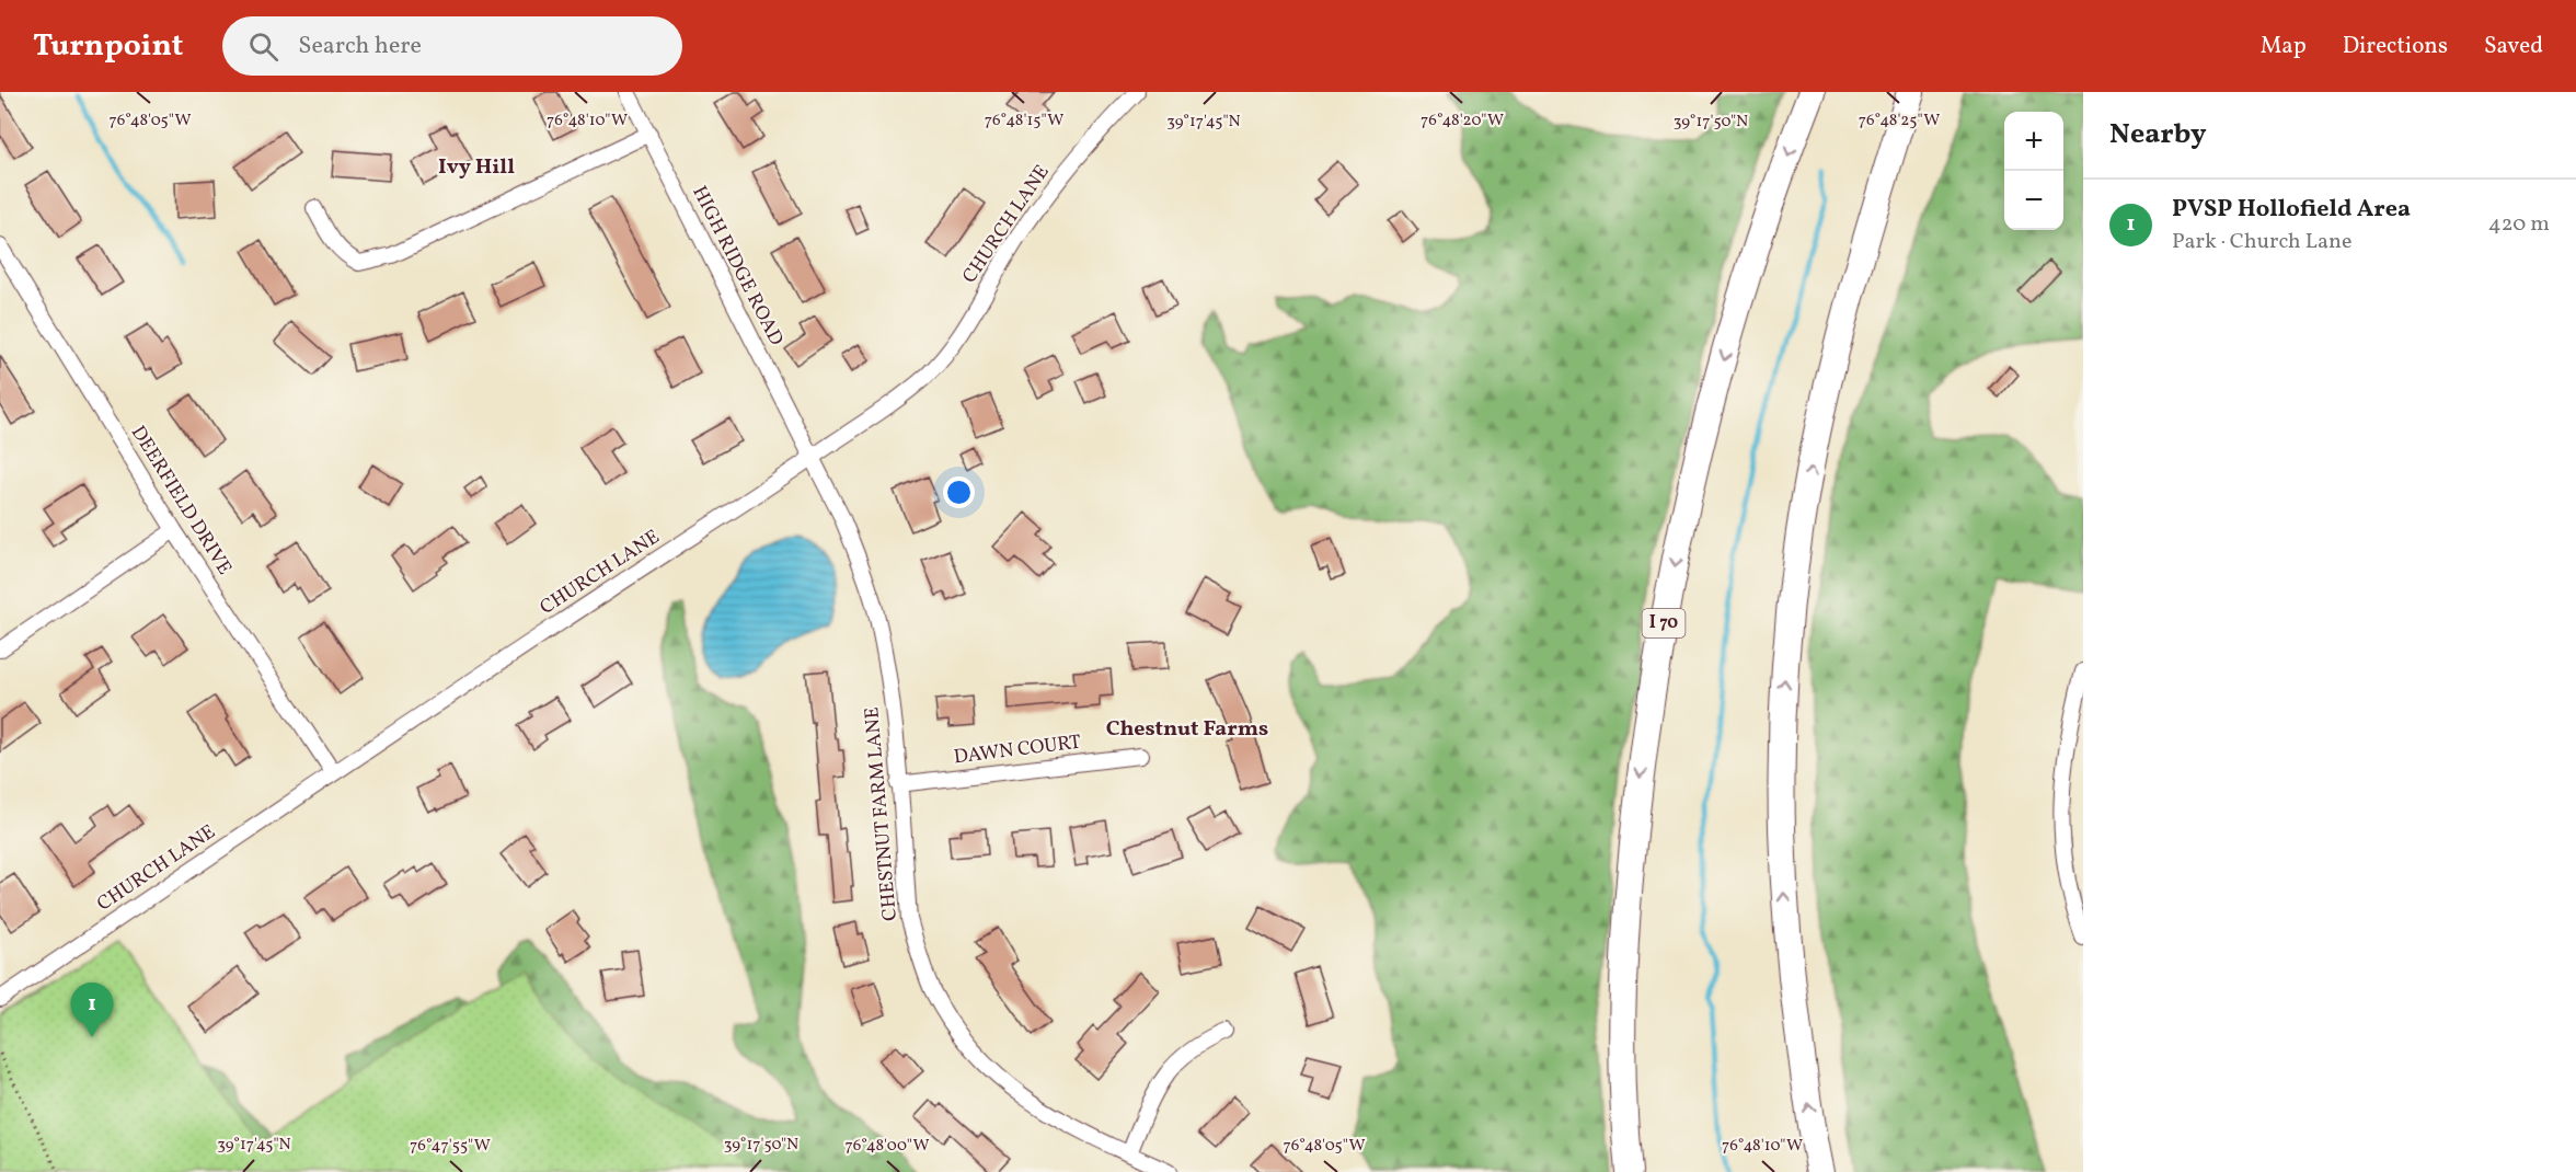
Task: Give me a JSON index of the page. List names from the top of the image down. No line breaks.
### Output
{"streets":{"highway":["I 70"],"street":["CHURCH LANE","HIGH RIDGE ROAD","DEERFIELD DRIVE","DAWN COURT","CHESTNUT FARM LANE"]},"crossings":[["CHURCH LANE","HIGH RIDGE ROAD"],["CHURCH LANE","DEERFIELD DRIVE"],["CHURCH LANE","CHESTNUT FARM LANE"],["HIGH RIDGE ROAD","CHESTNUT FARM LANE"],["DAWN COURT","CHESTNUT FARM LANE"]],"districts":["Ivy Hill","Chestnut Farms"],"page":{"header":"Turnpoint","search":"Search here","nav":["Map","Directions","Saved"],"heading":"Nearby","map_buttons":["+","−"],"list":[{"mark":"1","name":"PVSP Hollofield Area","note":"Park · Church Lane","value":"420 m"}],"pins":"1"},"coordinates":["76°48'05\"W","76°48'10\"W","76°48'15\"W","76°48'20\"W","76°48'25\"W","39°17'45\"N","39°17'50\"N","76°47'55\"W","76°48'00\"W"]}
